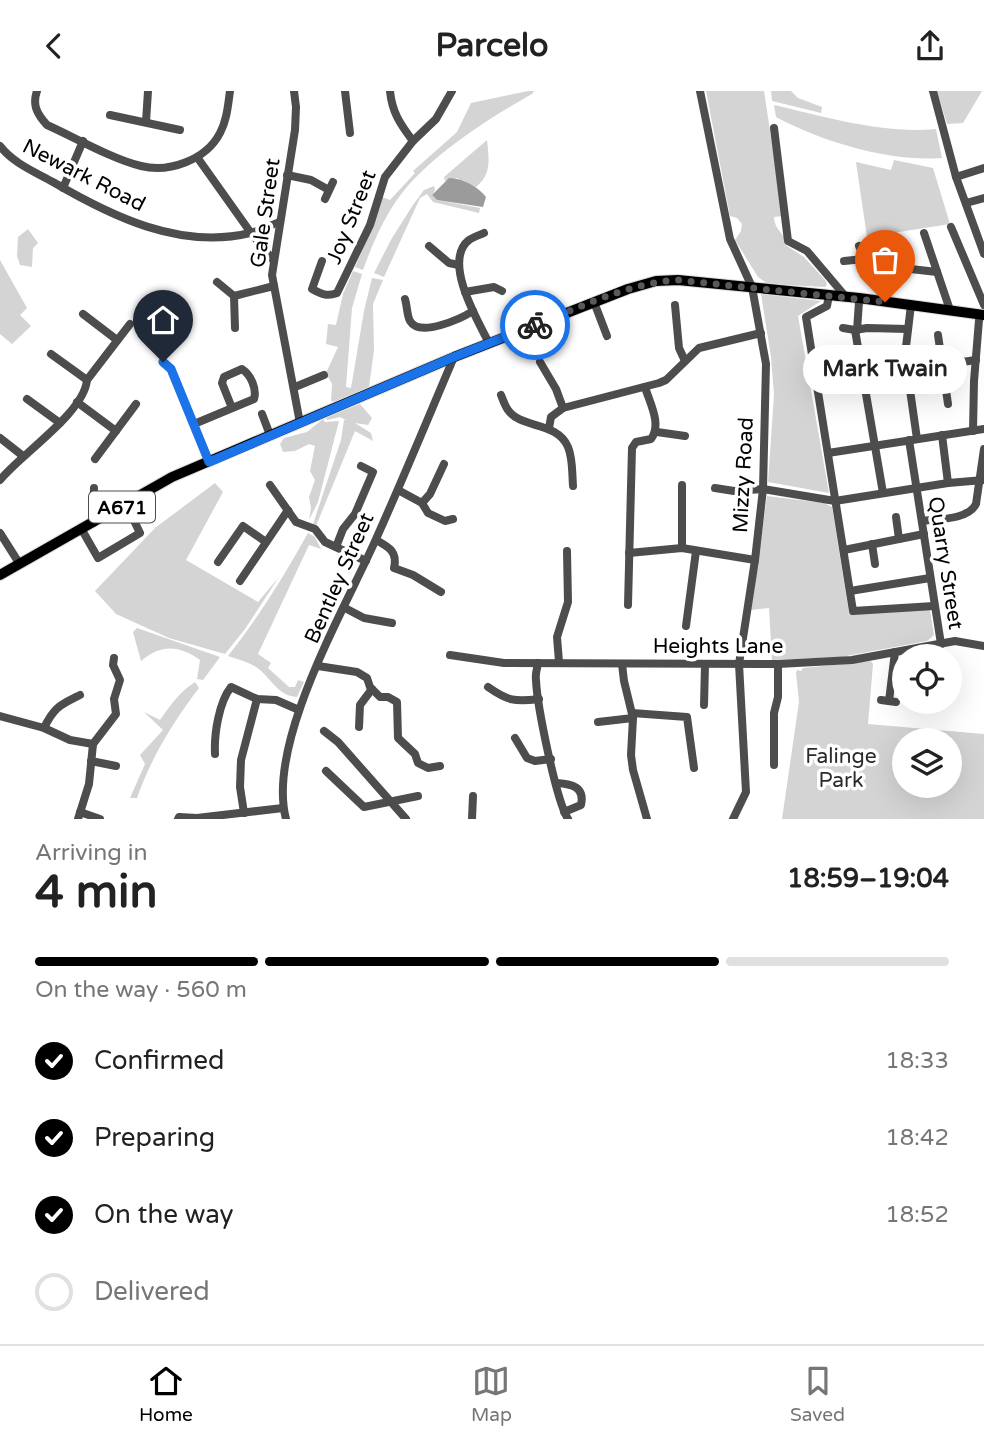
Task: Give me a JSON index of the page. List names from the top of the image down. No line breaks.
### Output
{"streets":{"main road":["A671"],"street":["Newark Road","Gale Street","Joy Street","Mizzy Road","Quarry Street","Bentley Street","Heights Lane"]},"crossings":[["Newark Road","Gale Street"],["Gale Street","A671"],["Mizzy Road","A671"],["Mizzy Road","Heights Lane"],["A671","Quarry Street"],["A671","Bentley Street"],["Quarry Street","Heights Lane"]],"parks":["Falinge Park"],"places":["Mark Twain"],"page":{"header":"Parcelo","bubble":"Mark Twain","heading":["4 min","Arriving in","18:59–19:04"],"bar":"On the way · 560 m","list":[["Confirmed","18:33"],["Preparing","18:42"],["On the way","18:52"],"Delivered"],"tabs":["Home","Map","Saved"]}}
